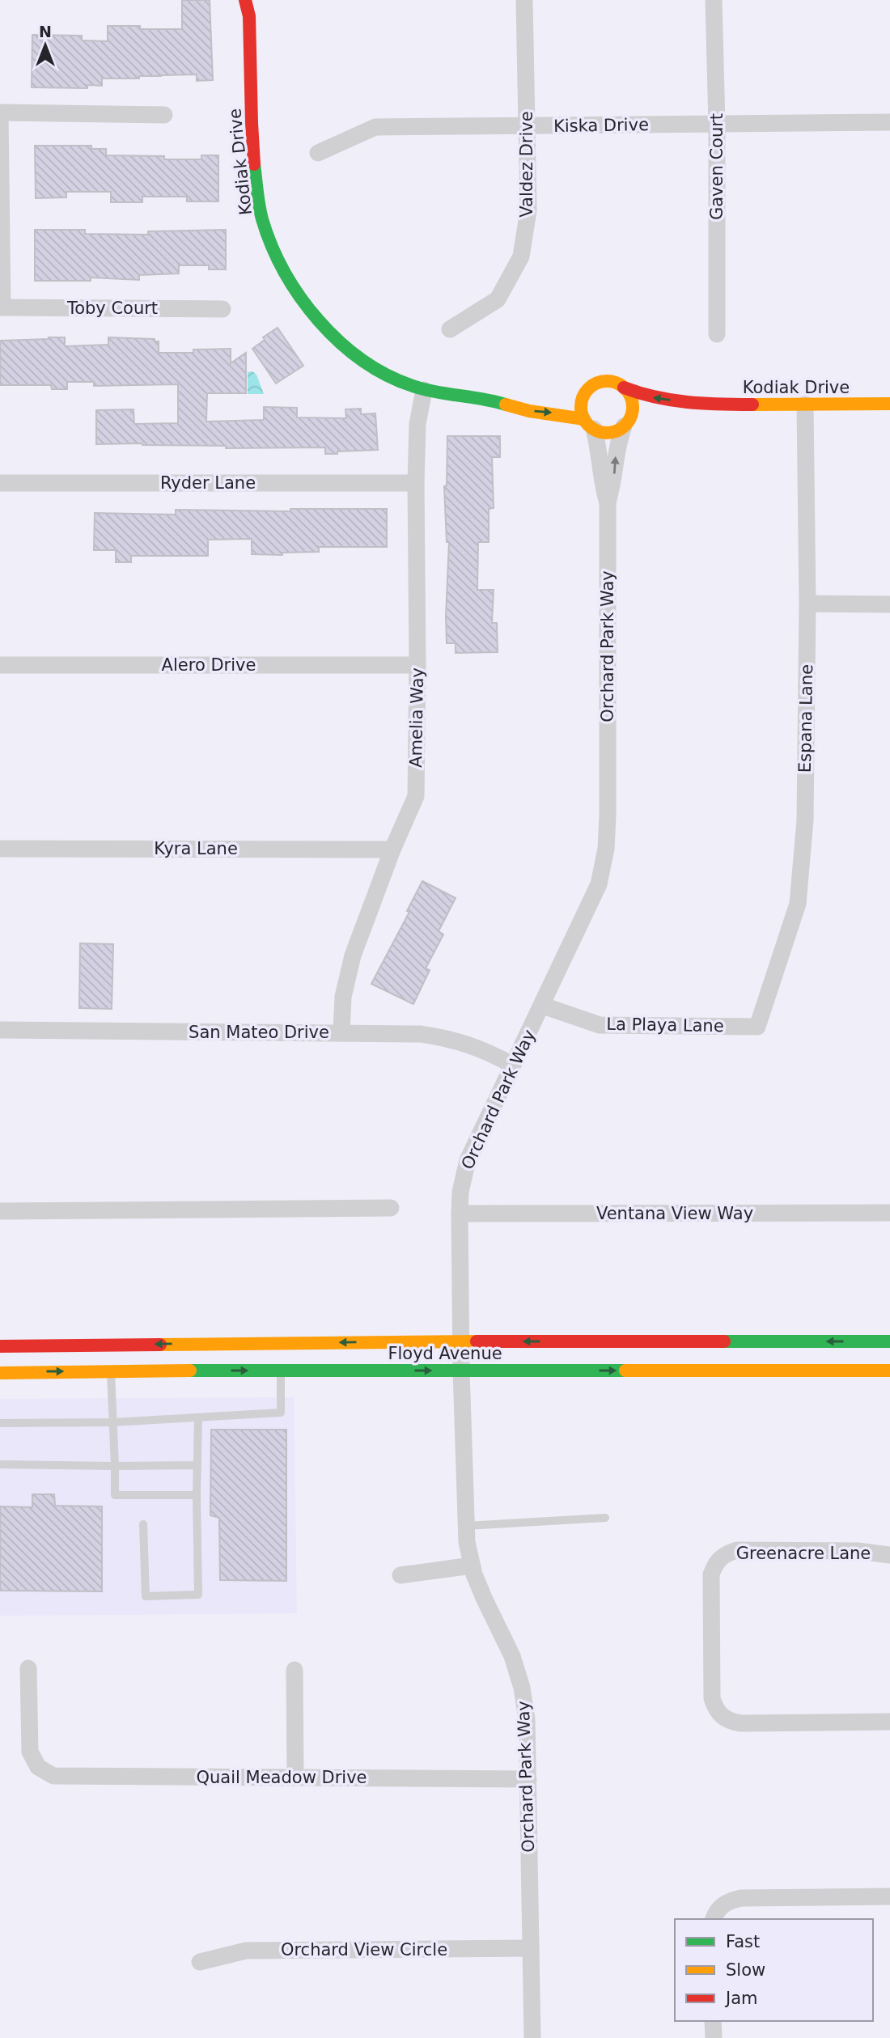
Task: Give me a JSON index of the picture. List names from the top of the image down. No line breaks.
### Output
{"streets":{"street":["Kiska Drive","Kodiak Drive","Valdez Drive","Gaven Court","Toby Court","Ryder Lane","Orchard Park Way","Alero Drive","Amelia Way","Espana Lane","Kyra Lane","La Playa Lane","San Mateo Drive","Ventana View Way","Floyd Avenue","Greenacre Lane","Quail Meadow Drive","Orchard View Circle"]},"crossings":[["Kiska Drive","Valdez Drive"],["Kiska Drive","Gaven Court"],["Kodiak Drive","Orchard Park Way"],["Kodiak Drive","Amelia Way"],["Kodiak Drive","Espana Lane"],["Ryder Lane","Amelia Way"],["Orchard Park Way","La Playa Lane"],["Orchard Park Way","San Mateo Drive"],["Orchard Park Way","Ventana View Way"],["Orchard Park Way","Floyd Avenue"],["Orchard Park Way","Quail Meadow Drive"],["Orchard Park Way","Orchard View Circle"],["Alero Drive","Amelia Way"],["Amelia Way","Kyra Lane"],["Amelia Way","San Mateo Drive"],["Espana Lane","La Playa Lane"]],"legend":["Fast","Slow","Jam"],"north":"top"}
